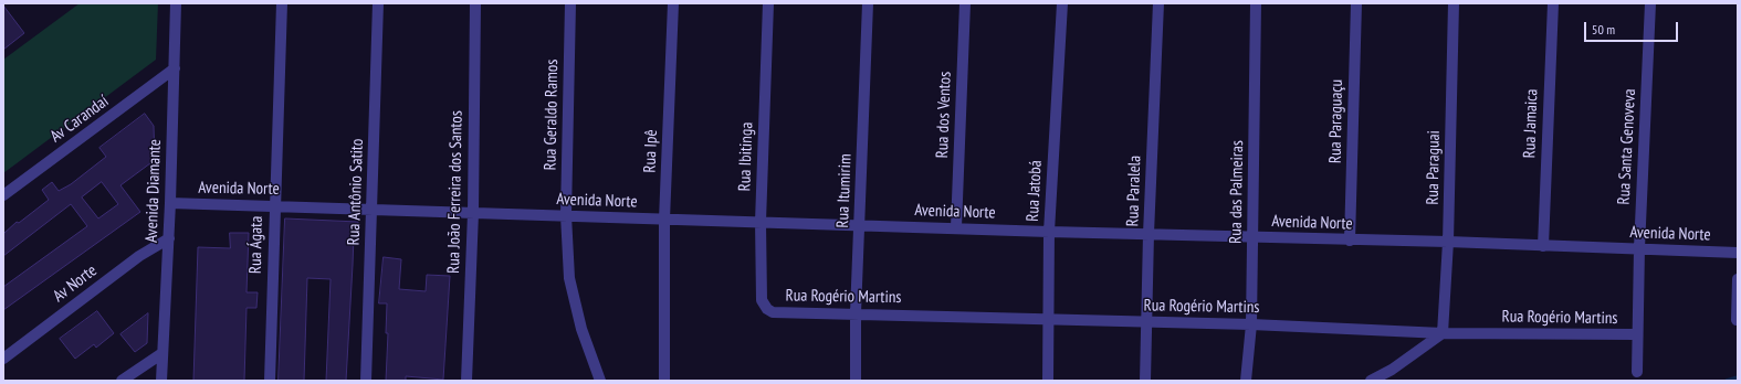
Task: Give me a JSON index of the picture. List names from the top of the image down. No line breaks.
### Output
{"streets":{"street":["Rua Geraldo Ramos","Rua dos Ventos","Av Carandaí","Rua Paraguaçu","Rua Jamaica","Rua Santa Genoveva","Rua Ipê","Rua Ibitinga","Rua Paraguai","Avenida Norte","Avenida Diamante","Rua Itumirim","Rua Jatobá","Rua Paralela","Rua Antônio Satito","Rua João Ferreira dos Santos","Rua das Palmeiras","Rua Ágata","Av Norte","Rua Rogério Martins"]},"crossings":[["Rua Geraldo Ramos","Avenida Norte"],["Rua dos Ventos","Avenida Norte"],["Av Carandaí","Avenida Diamante"],["Rua Paraguaçu","Avenida Norte"],["Rua Jamaica","Avenida Norte"],["Rua Santa Genoveva","Avenida Norte"],["Rua Santa Genoveva","Rua Rogério Martins"],["Rua Ipê","Avenida Norte"],["Rua Ibitinga","Avenida Norte"],["Rua Ibitinga","Rua Rogério Martins"],["Rua Paraguai","Avenida Norte"],["Rua Paraguai","Rua Rogério Martins"],["Avenida Norte","Avenida Diamante"],["Avenida Norte","Rua Itumirim"],["Avenida Norte","Rua Jatobá"],["Avenida Norte","Rua Paralela"],["Avenida Norte","Rua Antônio Satito"],["Avenida Norte","Rua João Ferreira dos Santos"],["Avenida Norte","Rua das Palmeiras"],["Avenida Norte","Rua Ágata"],["Avenida Diamante","Av Norte"],["Rua Itumirim","Rua Rogério Martins"],["Rua Jatobá","Rua Rogério Martins"],["Rua Paralela","Rua Rogério Martins"],["Rua das Palmeiras","Rua Rogério Martins"]],"scale_bar":"50 m"}
